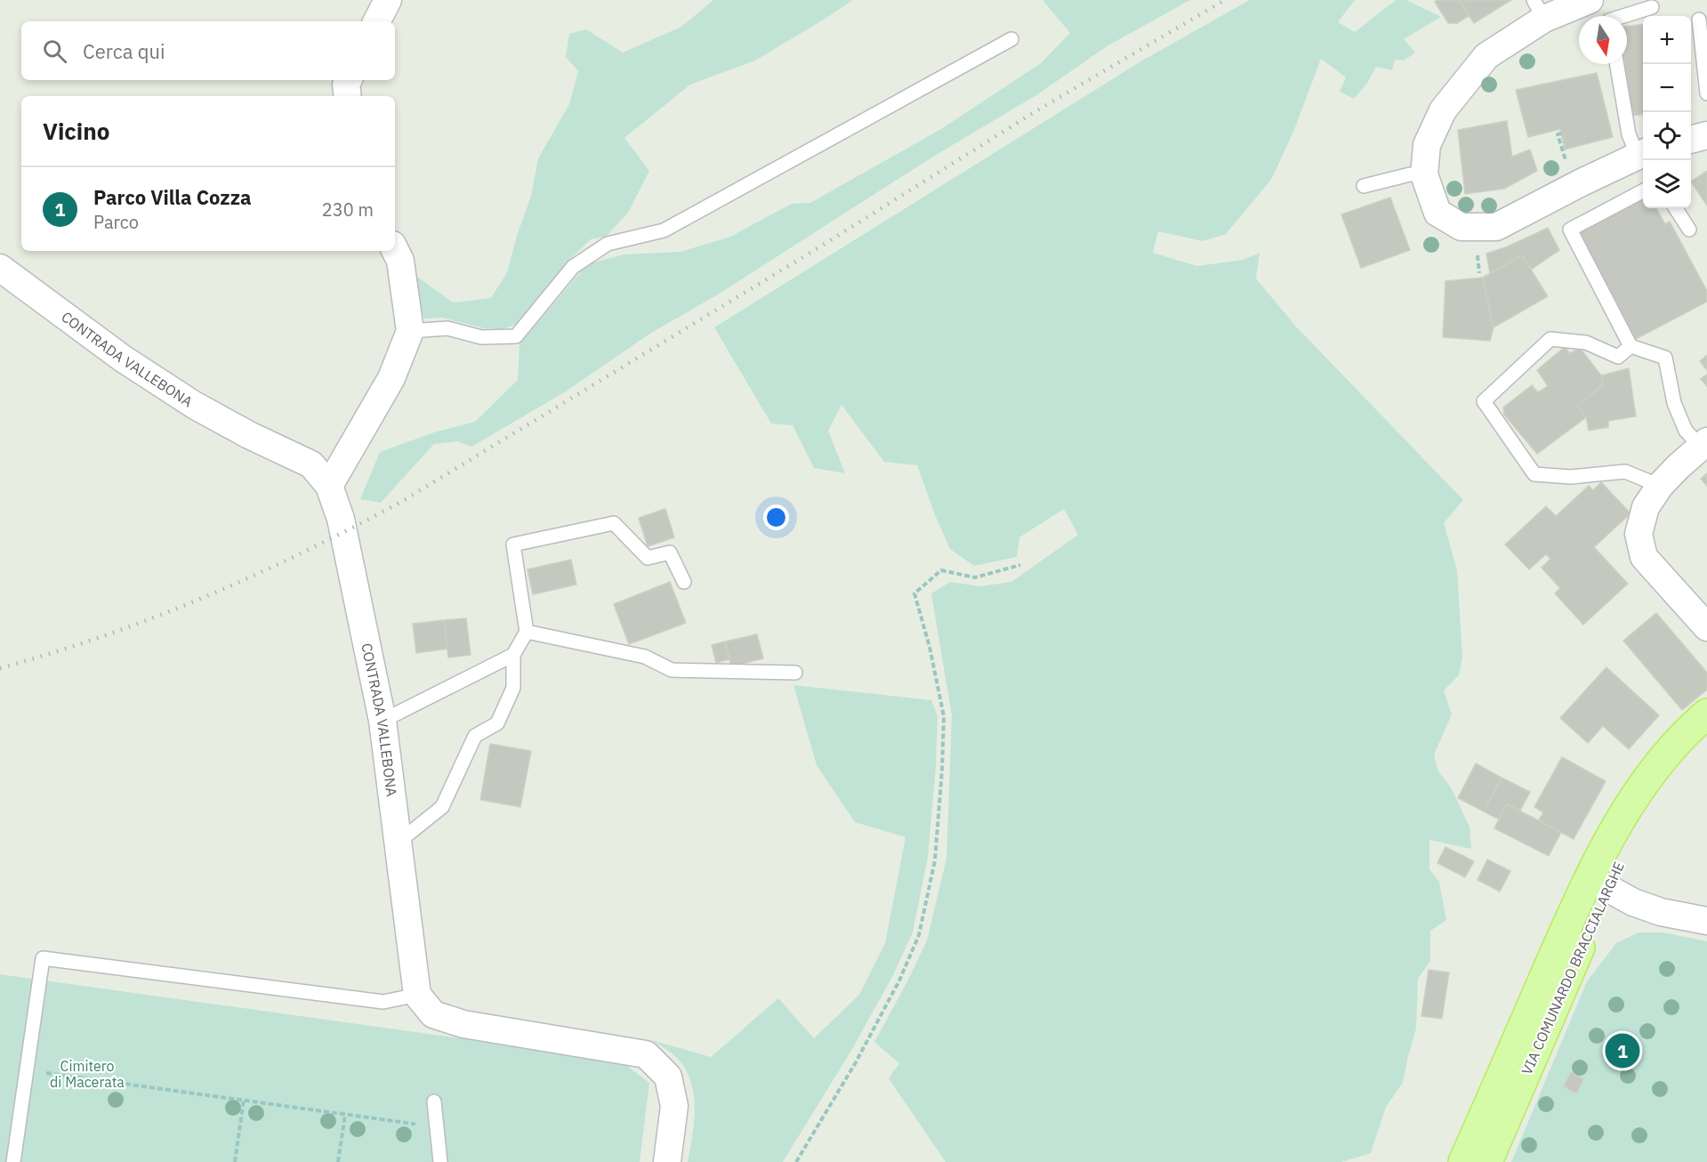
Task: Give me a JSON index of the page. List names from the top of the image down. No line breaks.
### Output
{"streets":{"main road":["VIA COMUNARDO BRACCIALARGHE"],"street":["CONTRADA VALLEBONA"]},"parks":["Cimitero di Macerata"],"north":"bottom","page":{"map_buttons":["+","−"],"search":"Cerca qui","heading":"Vicino","list":[{"mark":"1","name":"Parco Villa Cozza","note":"Parco","value":"230 m"}],"pins":"1"}}
